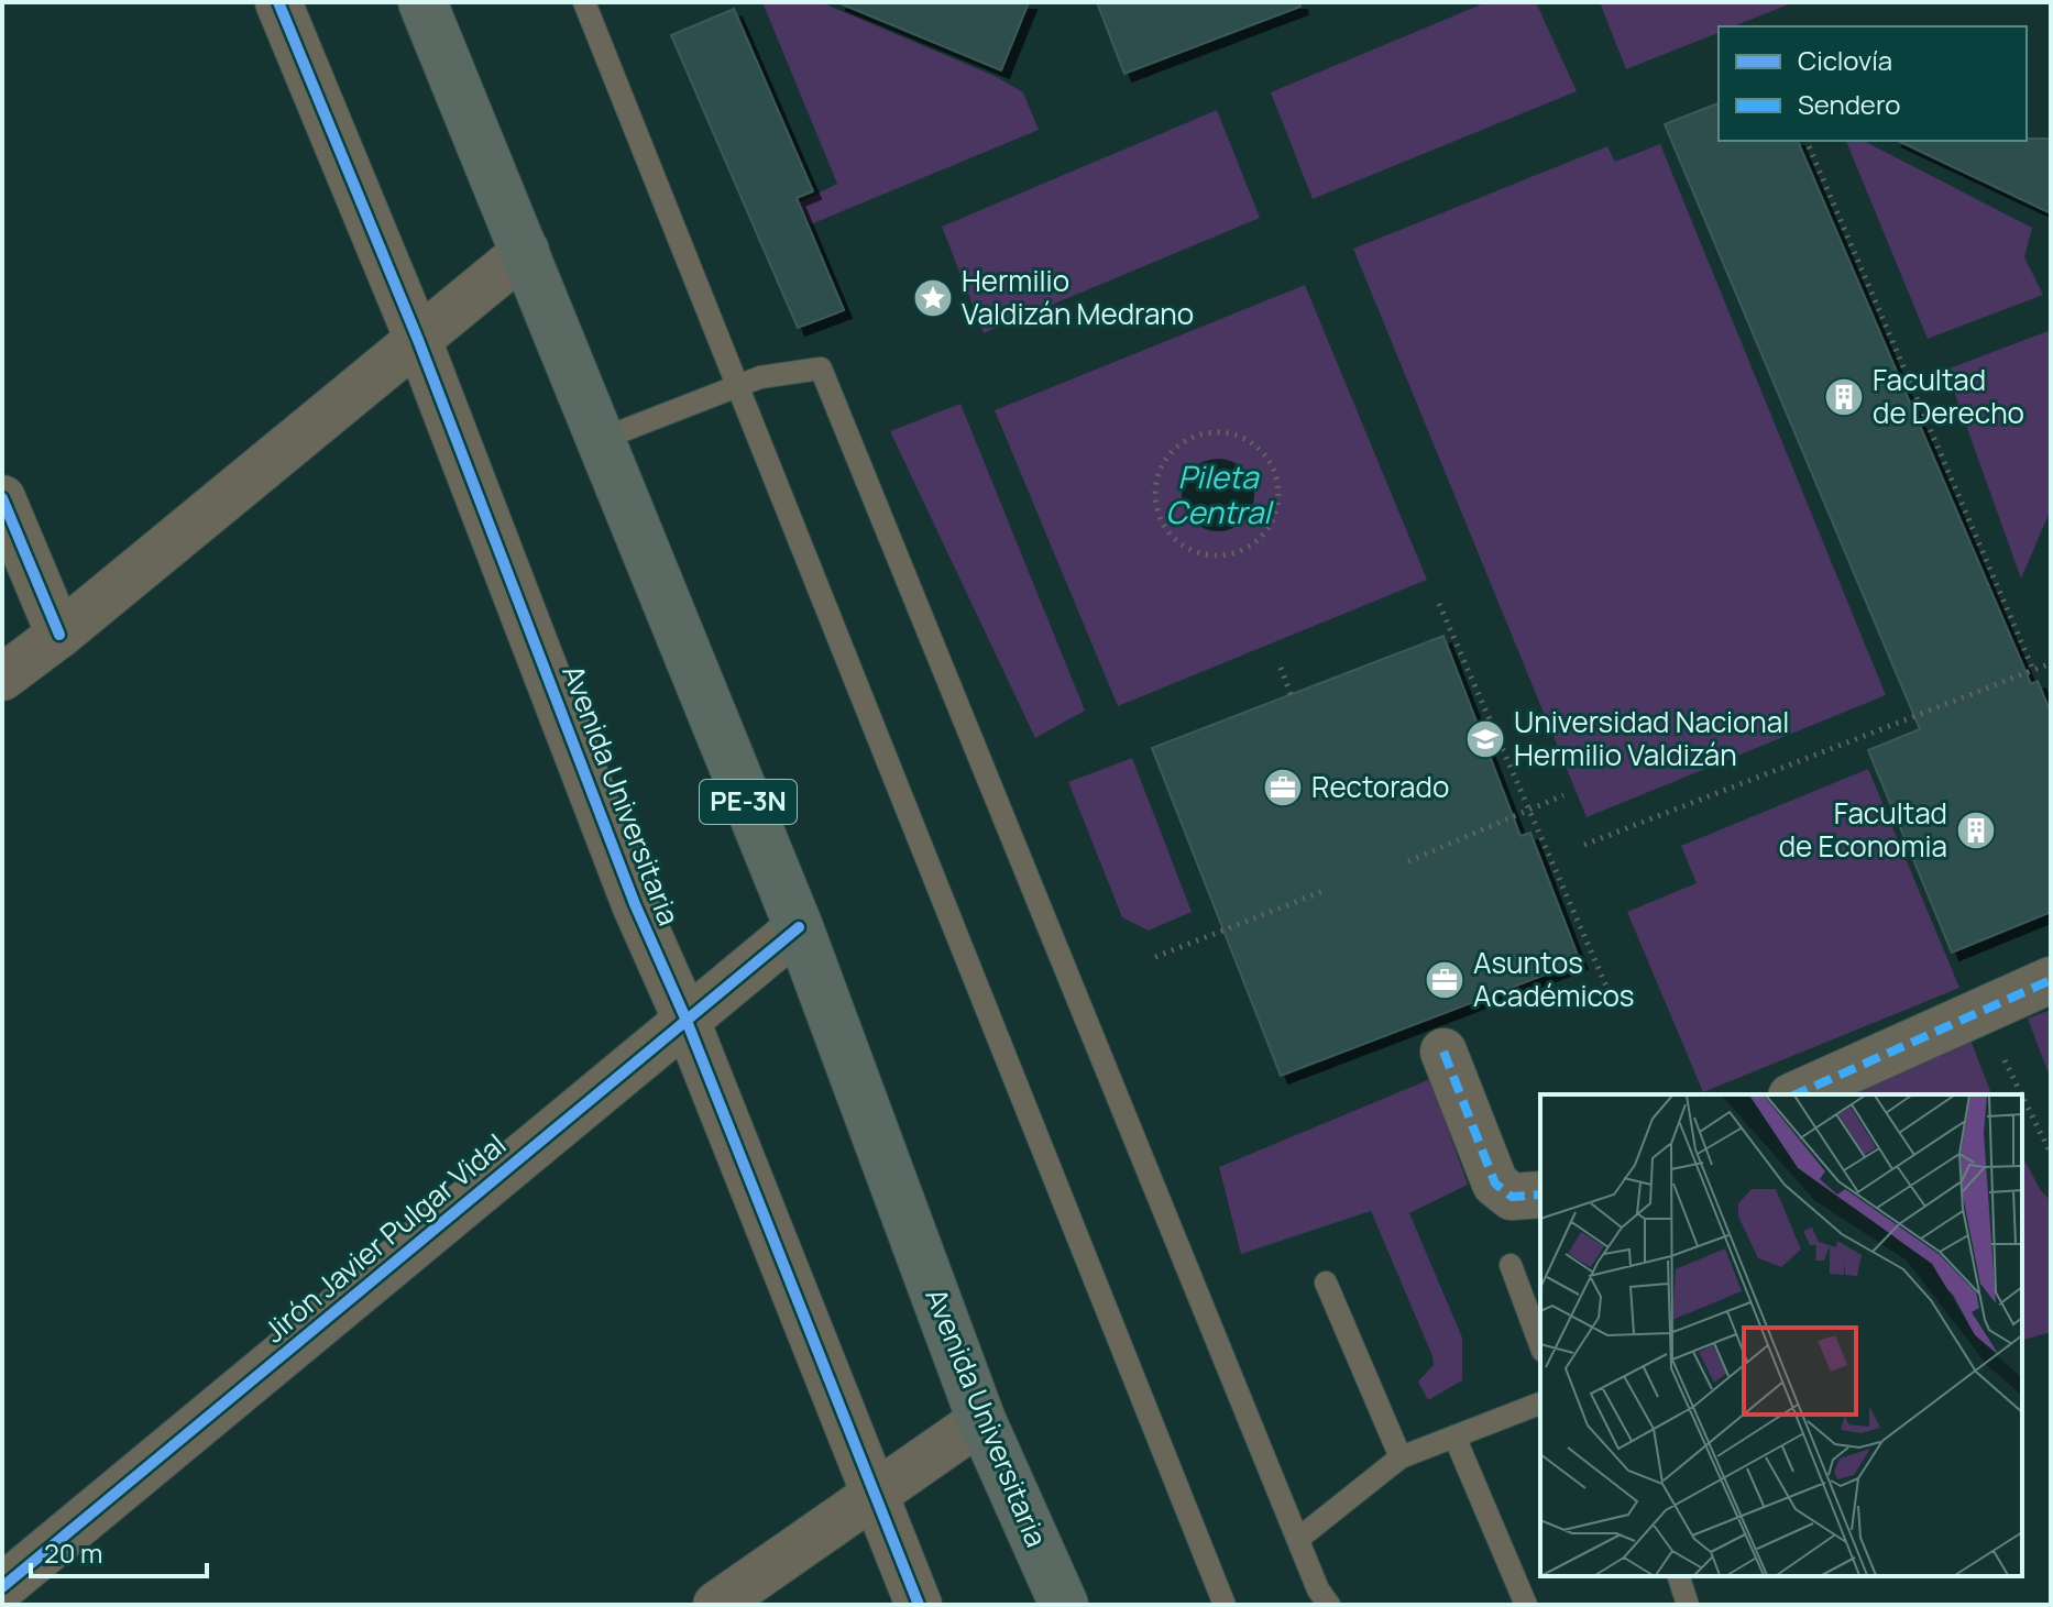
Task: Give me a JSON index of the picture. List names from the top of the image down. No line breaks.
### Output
{"streets":{"highway":["Avenida Universitaria","PE-3N"],"street":["Jirón Javier Pulgar Vidal"]},"crossings":[["Avenida Universitaria","Jirón Javier Pulgar Vidal"]],"water":["Pileta Central"],"places":{"place":["Hermilio Valdizán Medrano"],"building":["Facultad de Derecho","Facultad de Economia"],"school or university":["Universidad Nacional Hermilio Valdizán"],"office":["Rectorado","Asuntos Académicos"]},"legend":["Ciclovía","Sendero"],"scale_bar":"20 m"}
